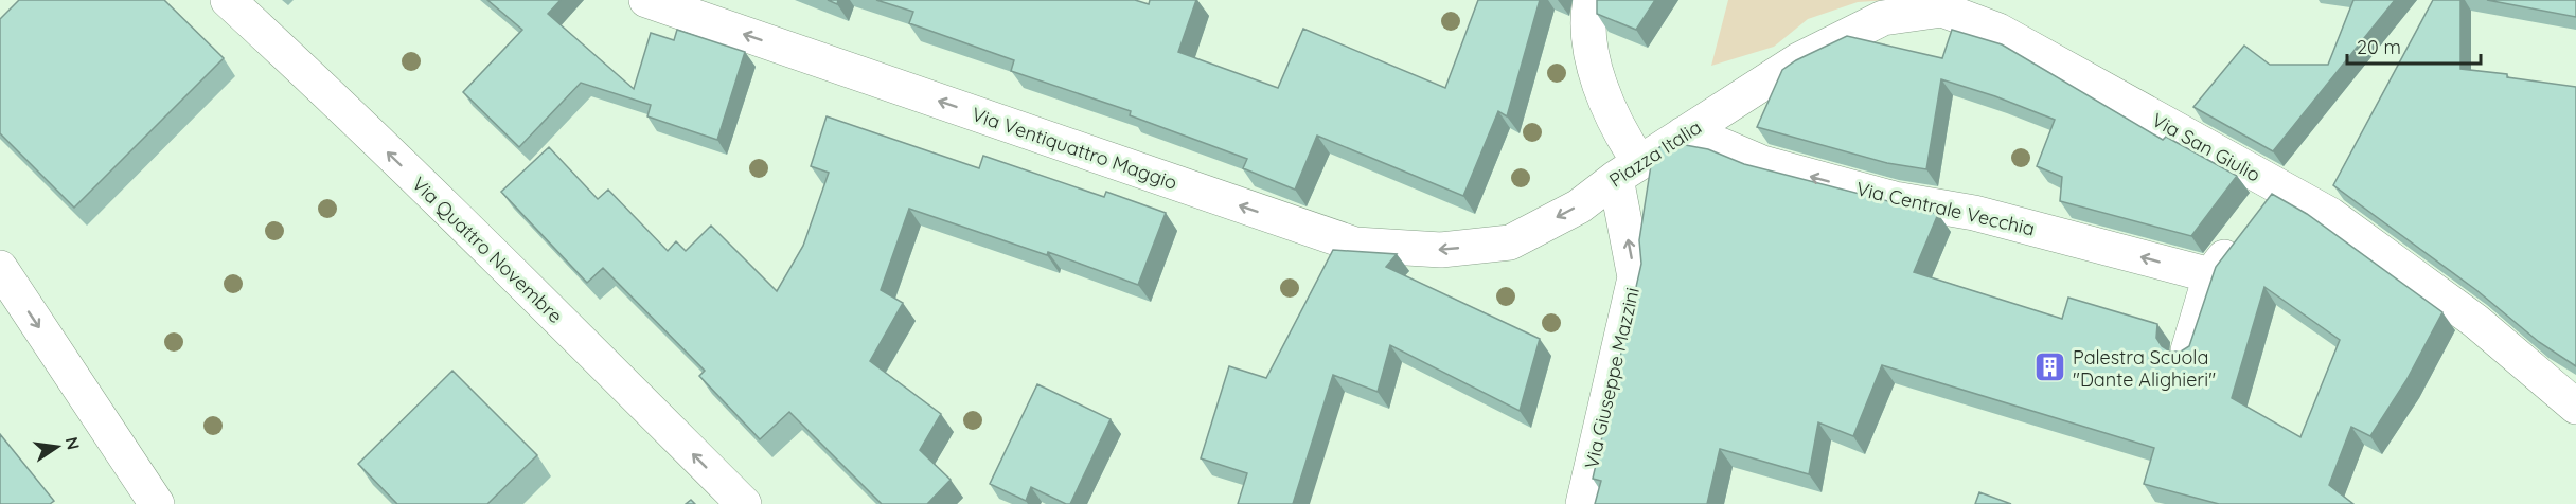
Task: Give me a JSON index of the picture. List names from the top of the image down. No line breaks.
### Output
{"streets":{"street":["Via San Giulio","Via Ventiquattro Maggio","Piazza Italia","Via Centrale Vecchia","Via Quattro Novembre","Via Giuseppe Mazzini"]},"crossings":[["Via San Giulio","Piazza Italia"],["Via Ventiquattro Maggio","Piazza Italia"],["Piazza Italia","Via Centrale Vecchia"],["Piazza Italia","Via Giuseppe Mazzini"]],"one_way":["Via Ventiquattro Maggio","Piazza Italia","Via Centrale Vecchia","Via Quattro Novembre","Via Giuseppe Mazzini"],"places":{"building":["Palestra Scuola \"Dante Alighieri\""]},"scale_bar":"20 m","north":"right"}
